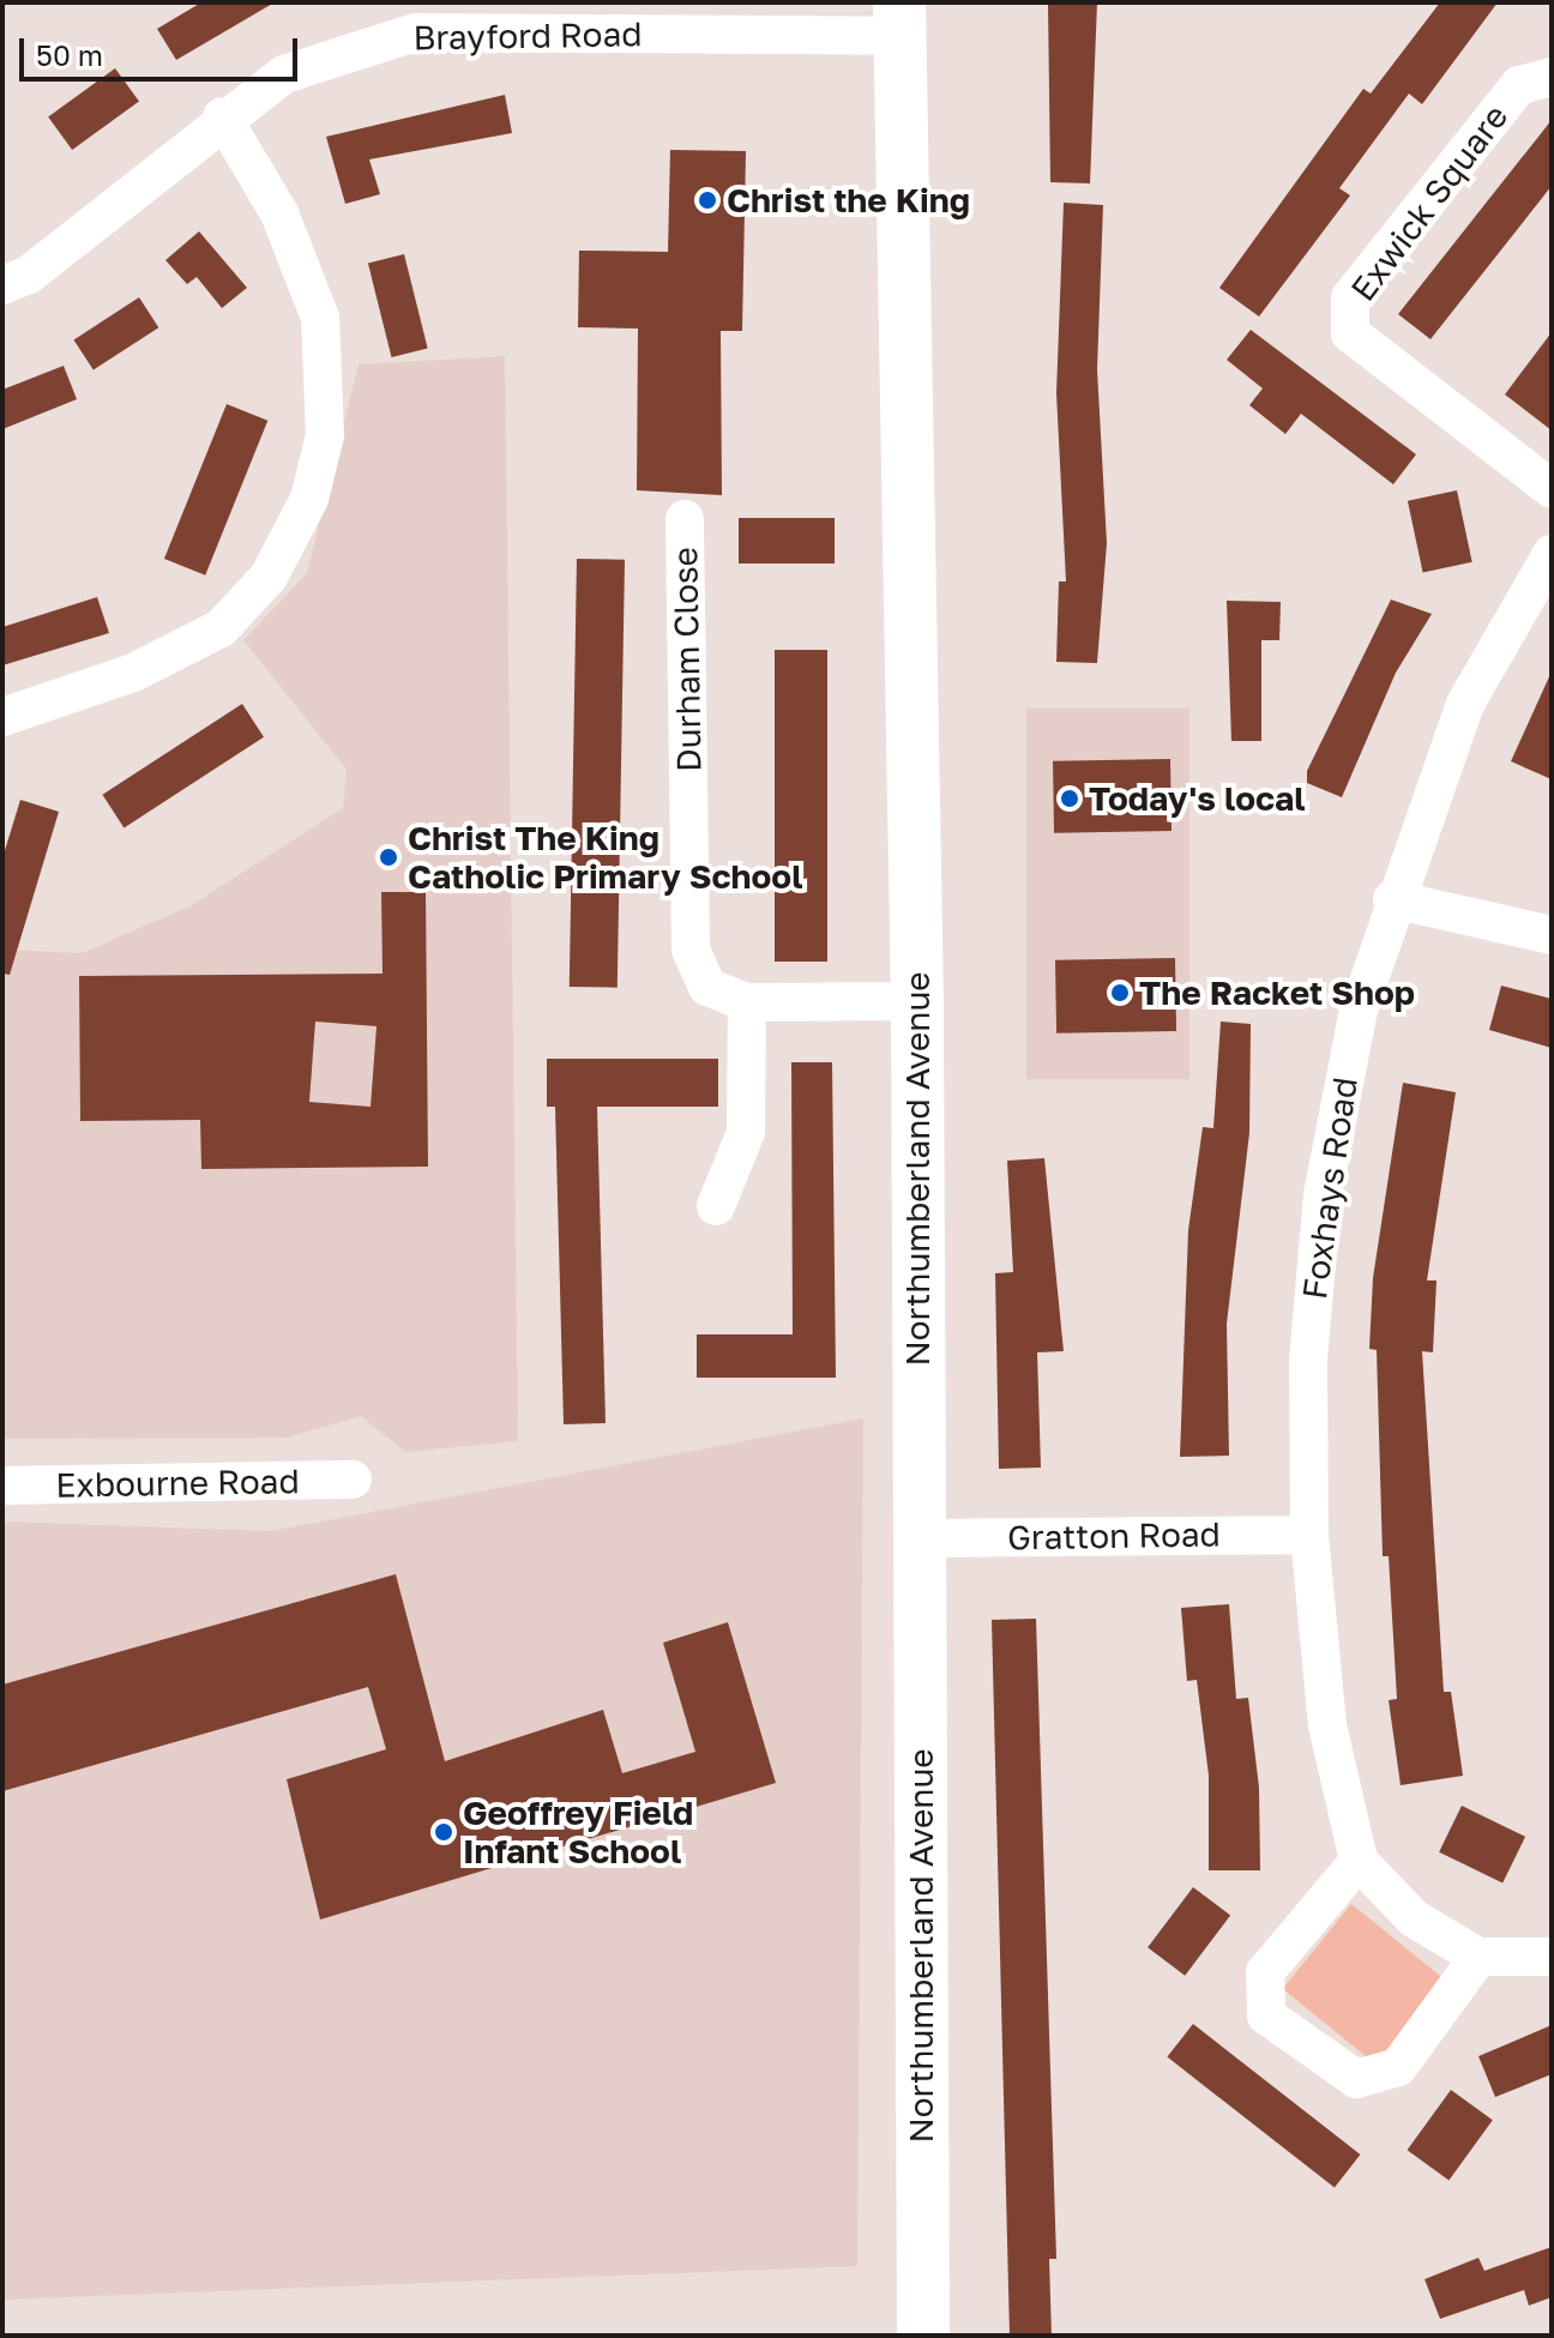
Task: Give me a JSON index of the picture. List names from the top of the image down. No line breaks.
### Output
{"streets":{"street":["Brayford Road","Exwick Square","Durham Close","Northumberland Avenue","Foxhays Road","Exbourne Road","Gratton Road"]},"crossings":[["Brayford Road","Northumberland Avenue"],["Durham Close","Northumberland Avenue"],["Northumberland Avenue","Gratton Road"],["Foxhays Road","Gratton Road"]],"places":["Christ the King","Today's local","Christ The King Catholic Primary School","The Racket Shop","Geoffrey Field Infant School"],"scale_bar":"50 m"}
